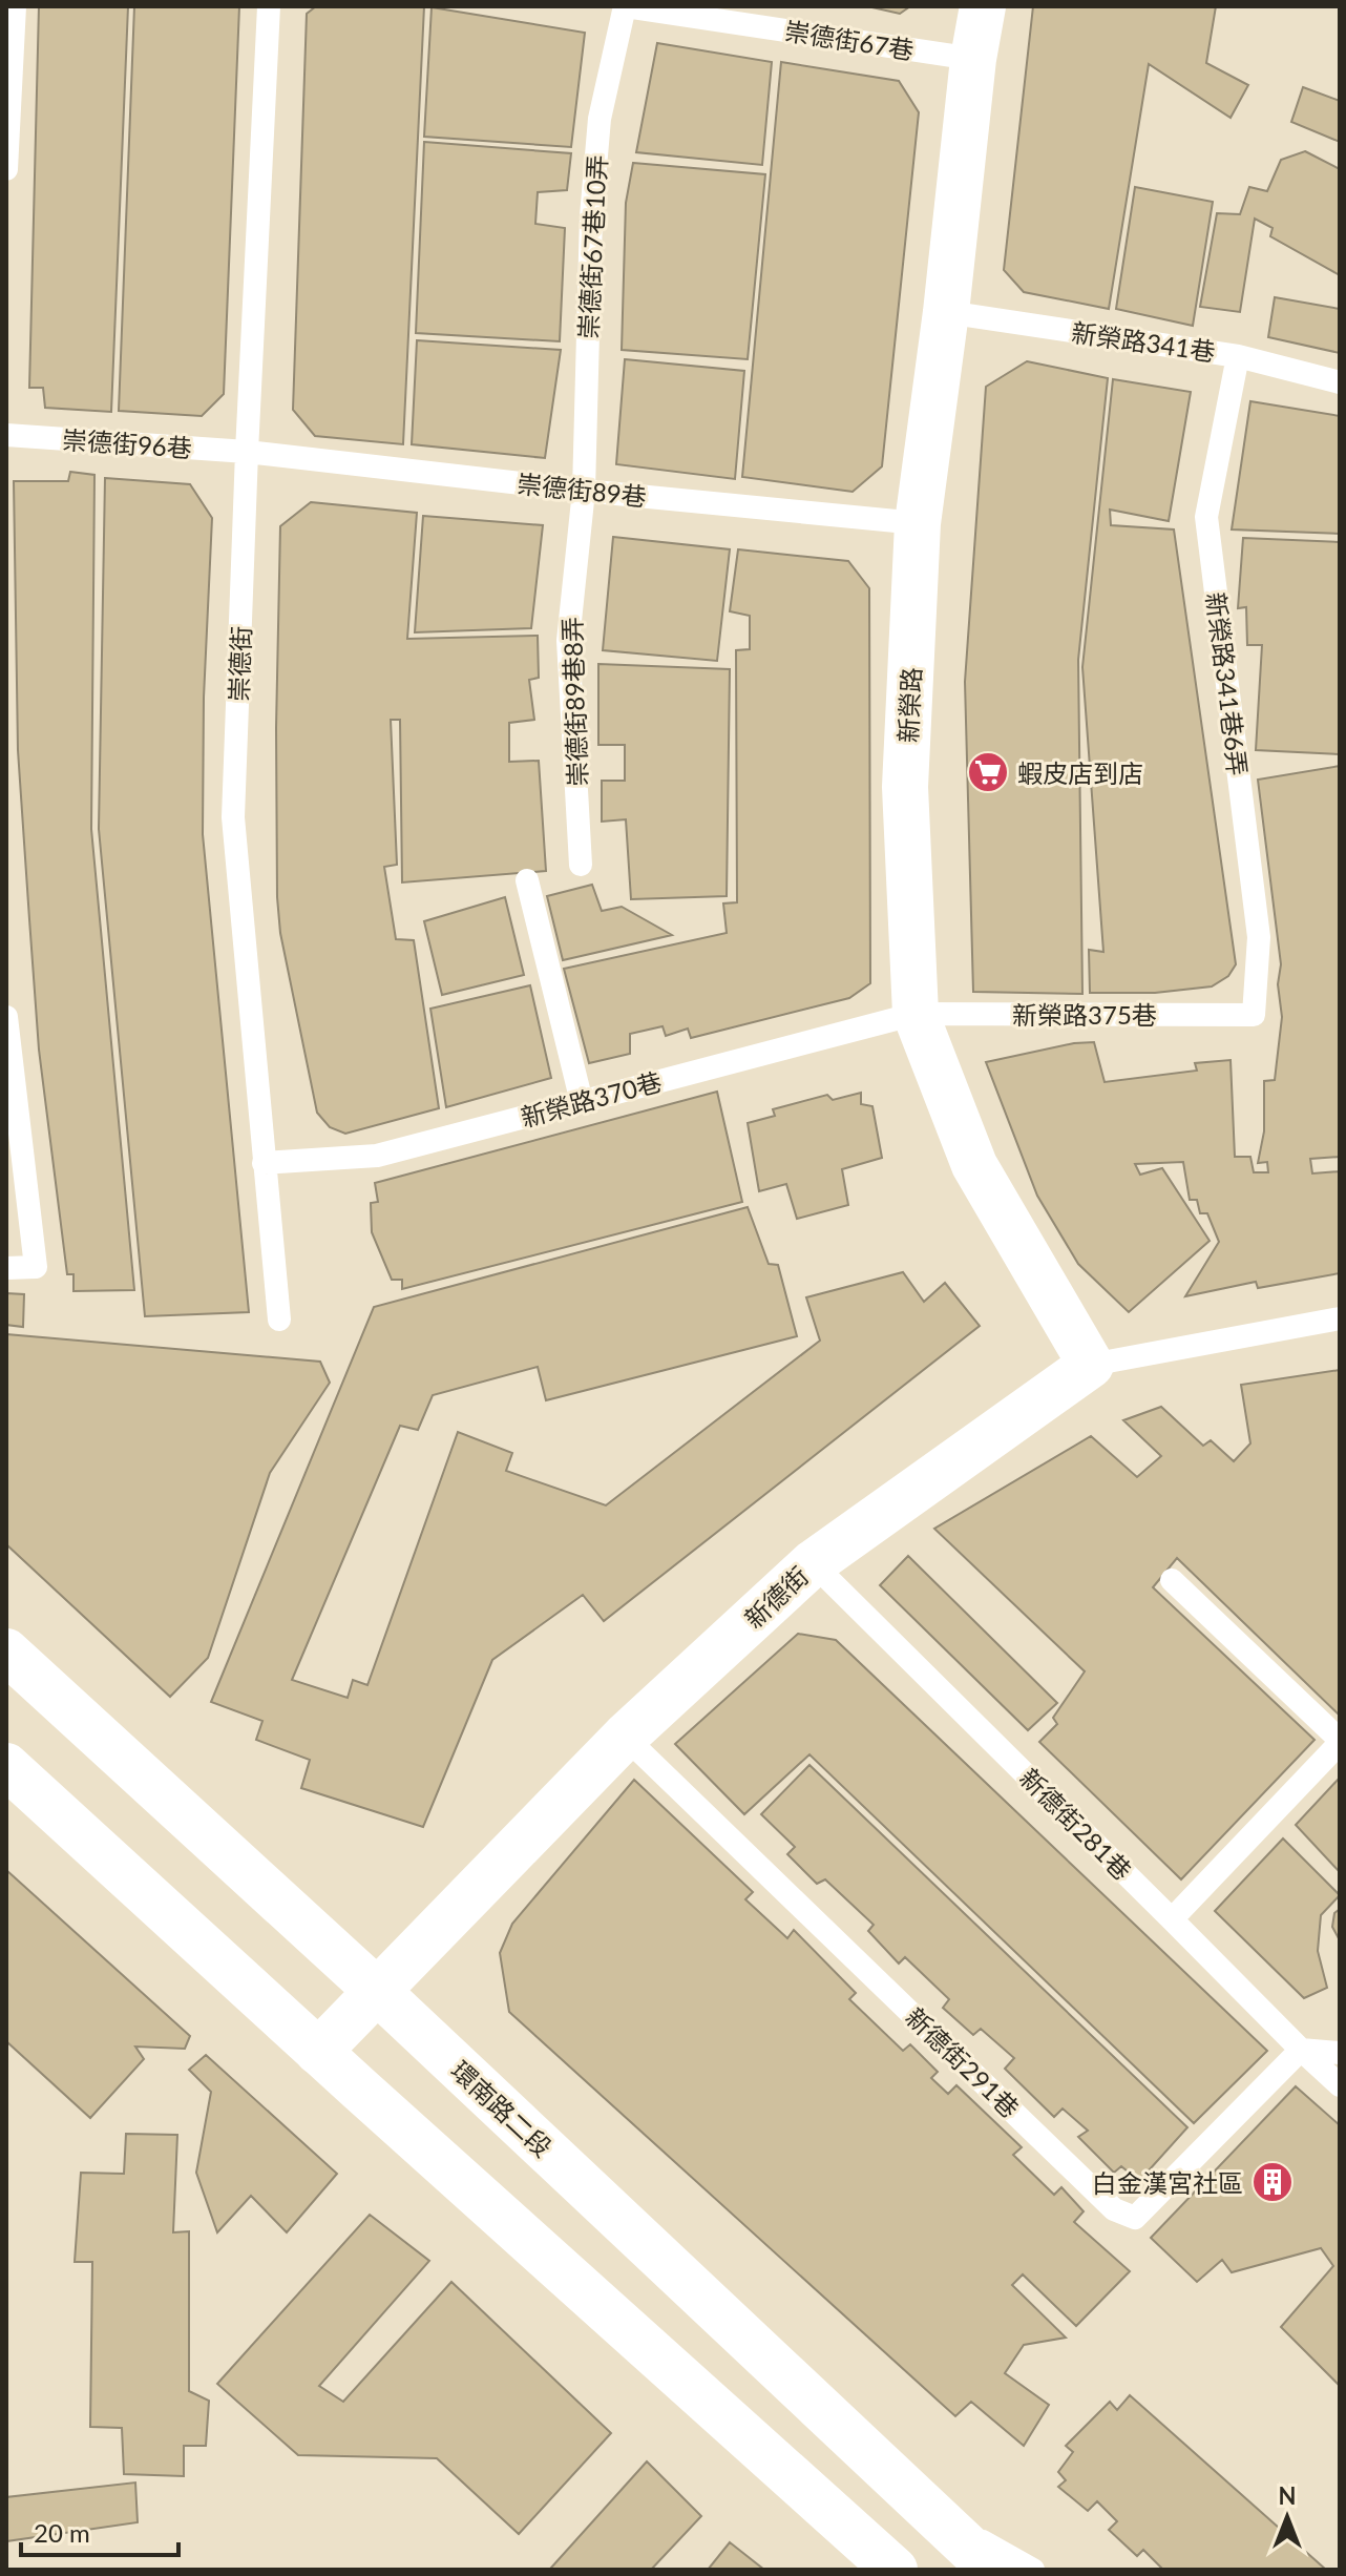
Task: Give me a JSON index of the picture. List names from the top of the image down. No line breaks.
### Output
{"streets":{"main road":["新榮路","新德街","環南路二段"],"lane":["崇德街67巷","崇德街67巷10弄","新榮路341巷","崇德街96巷","崇德街89巷","崇德街","新榮路341巷6弄","崇德街89巷8弄","新榮路375巷","新榮路370巷","新德街281巷","新德街291巷"]},"crossings":[["崇德街67巷","崇德街67巷10弄"],["崇德街67巷","新榮路"],["崇德街67巷10弄","崇德街89巷"],["崇德街67巷10弄","崇德街89巷8弄"],["新榮路341巷","新榮路341巷6弄"],["新榮路341巷","新榮路"],["崇德街96巷","崇德街89巷"],["崇德街96巷","崇德街"],["崇德街89巷","崇德街"],["崇德街89巷","崇德街89巷8弄"],["崇德街89巷","新榮路"],["崇德街","新榮路370巷"],["新榮路341巷6弄","新榮路375巷"],["新榮路","新榮路375巷"],["新榮路","新榮路370巷"],["新榮路","新德街"],["新榮路375巷","新榮路370巷"],["新德街","新德街281巷"],["新德街","新德街291巷"],["新德街","環南路二段"],["新德街281巷","新德街291巷"]],"places":{"supermarket":["蝦皮店到店"],"building":["白金漢宮社區"]},"scale_bar":"20 m","north":"top"}
